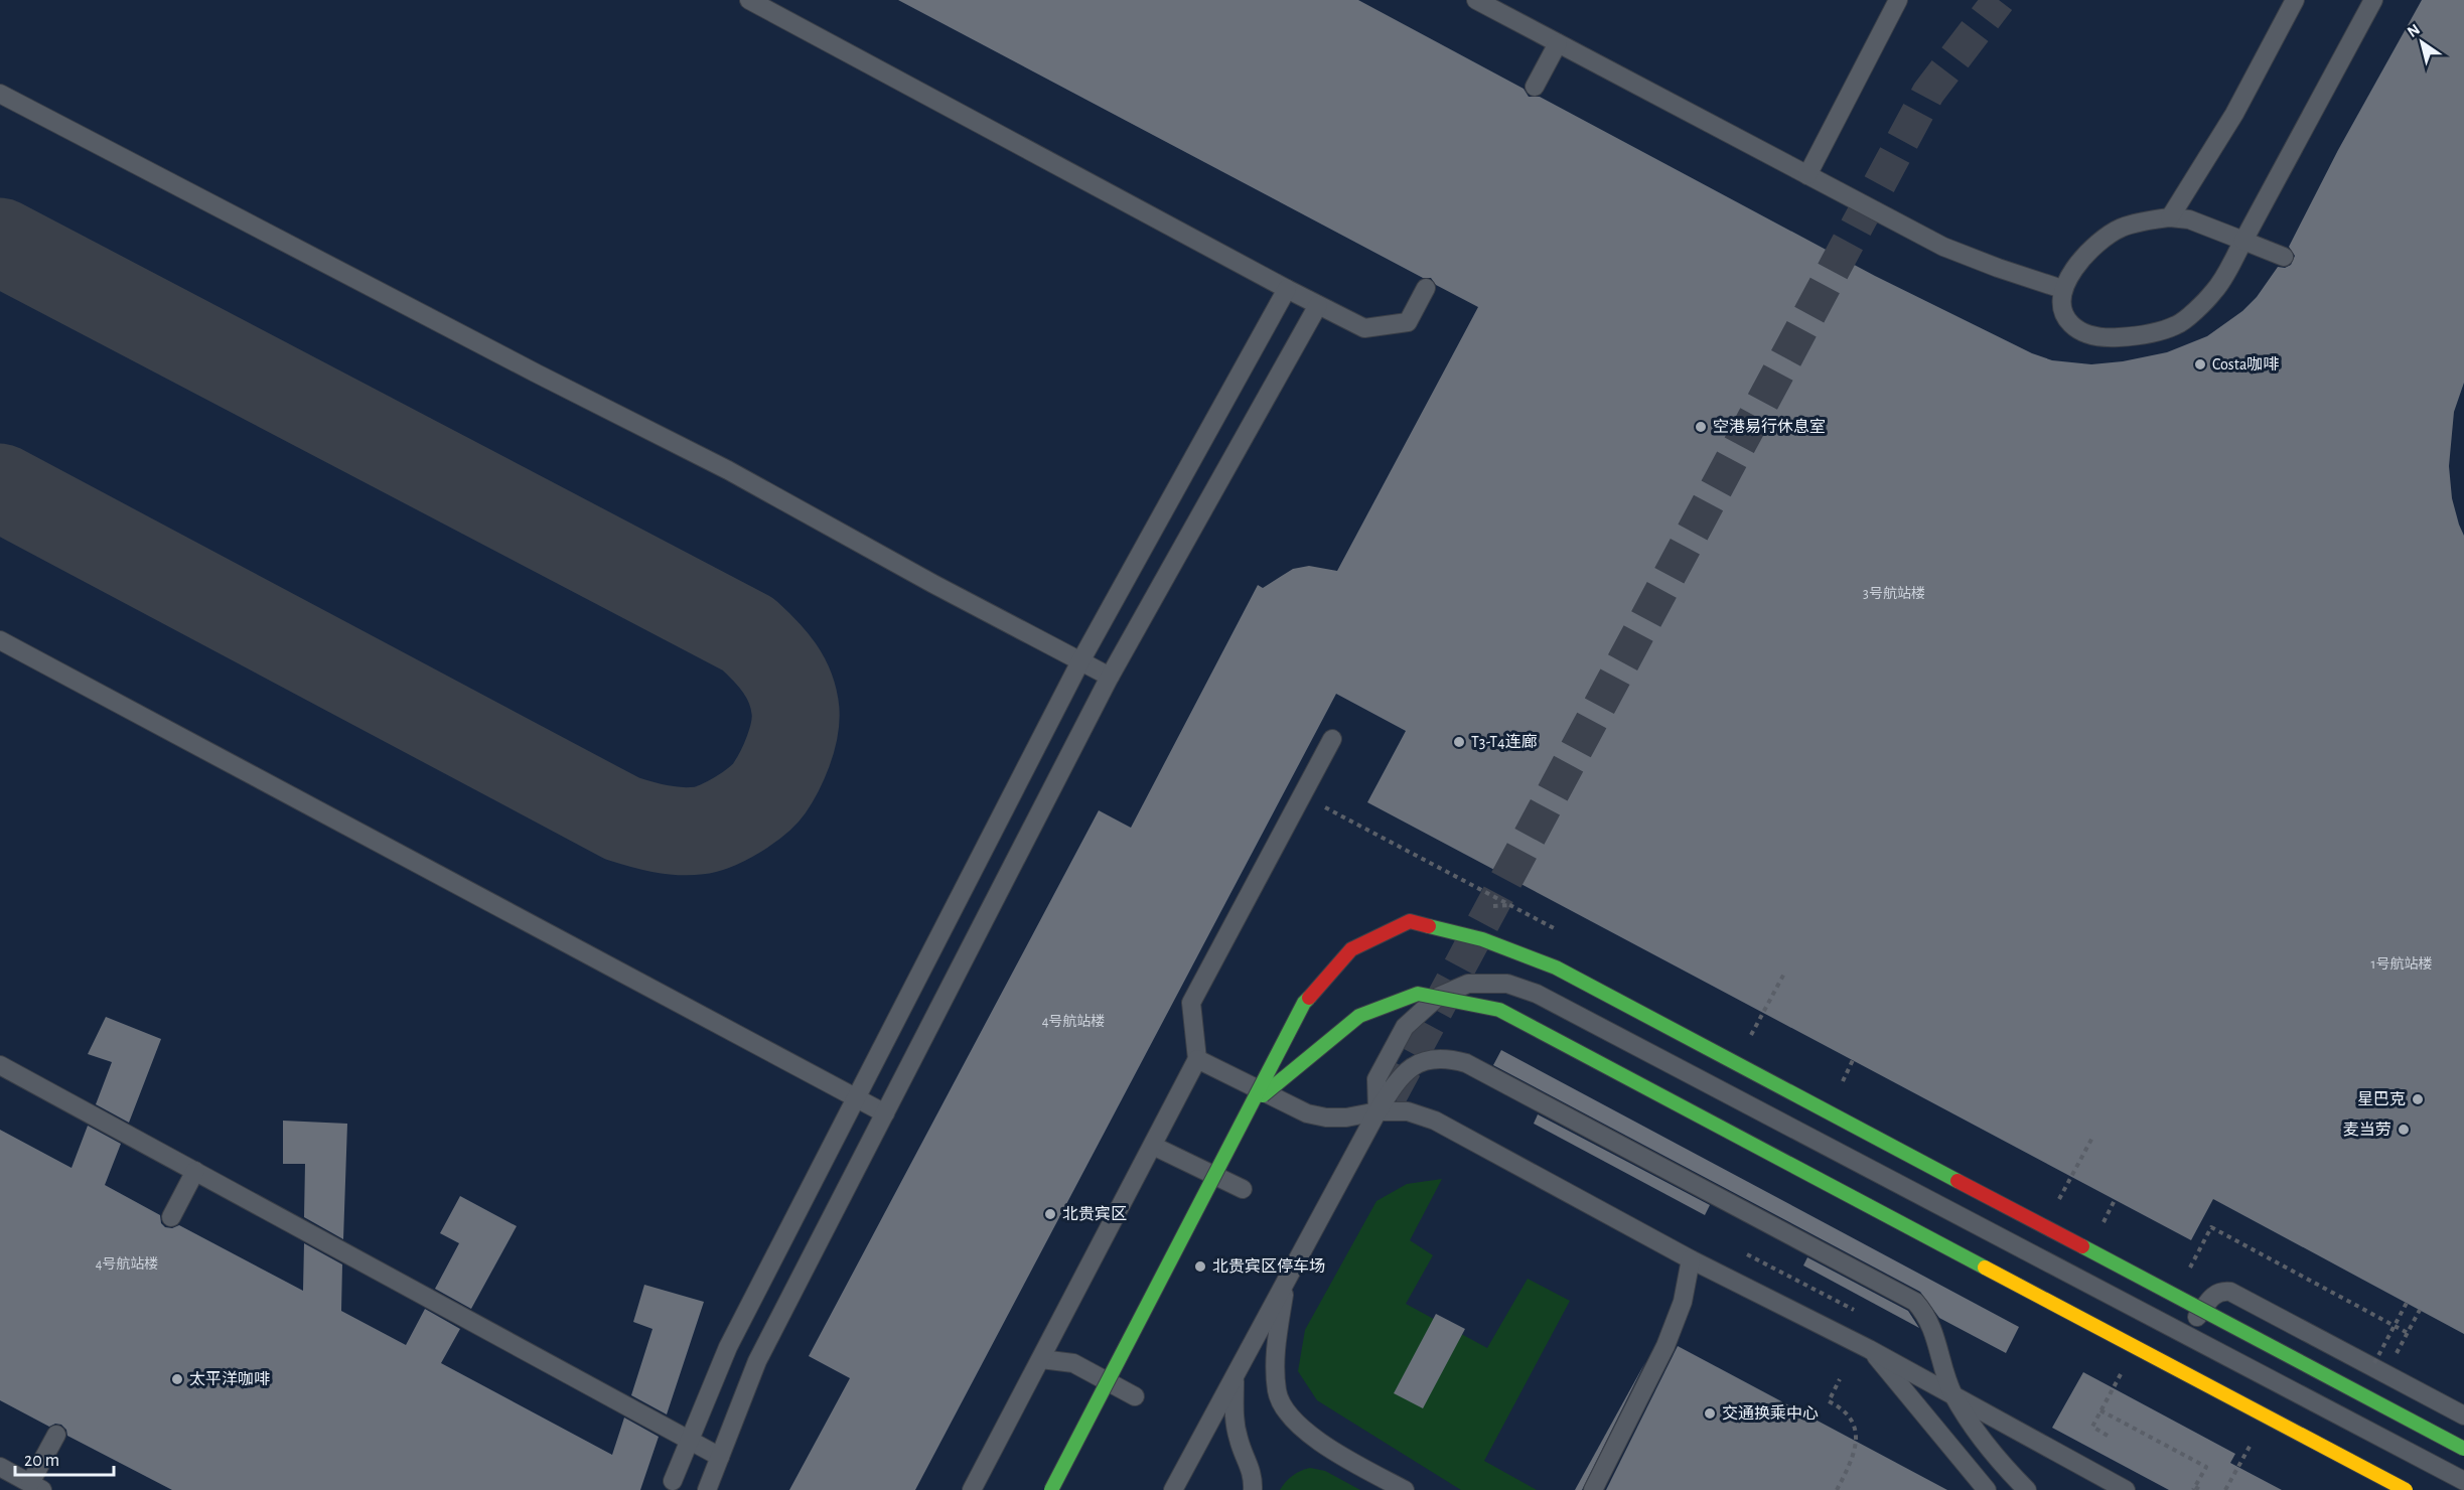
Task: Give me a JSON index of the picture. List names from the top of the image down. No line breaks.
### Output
{"places":["Costa咖啡","空港易行休息室","T3-T4连廊","星巴克","麦当劳","北贵宾区","北贵宾区停车场","太平洋咖啡","交通换乘中心"],"house_numbers":["3号航站楼","1号航站楼","4号航站楼","4号航站楼"],"scale_bar":"20 m","north":"top left"}
